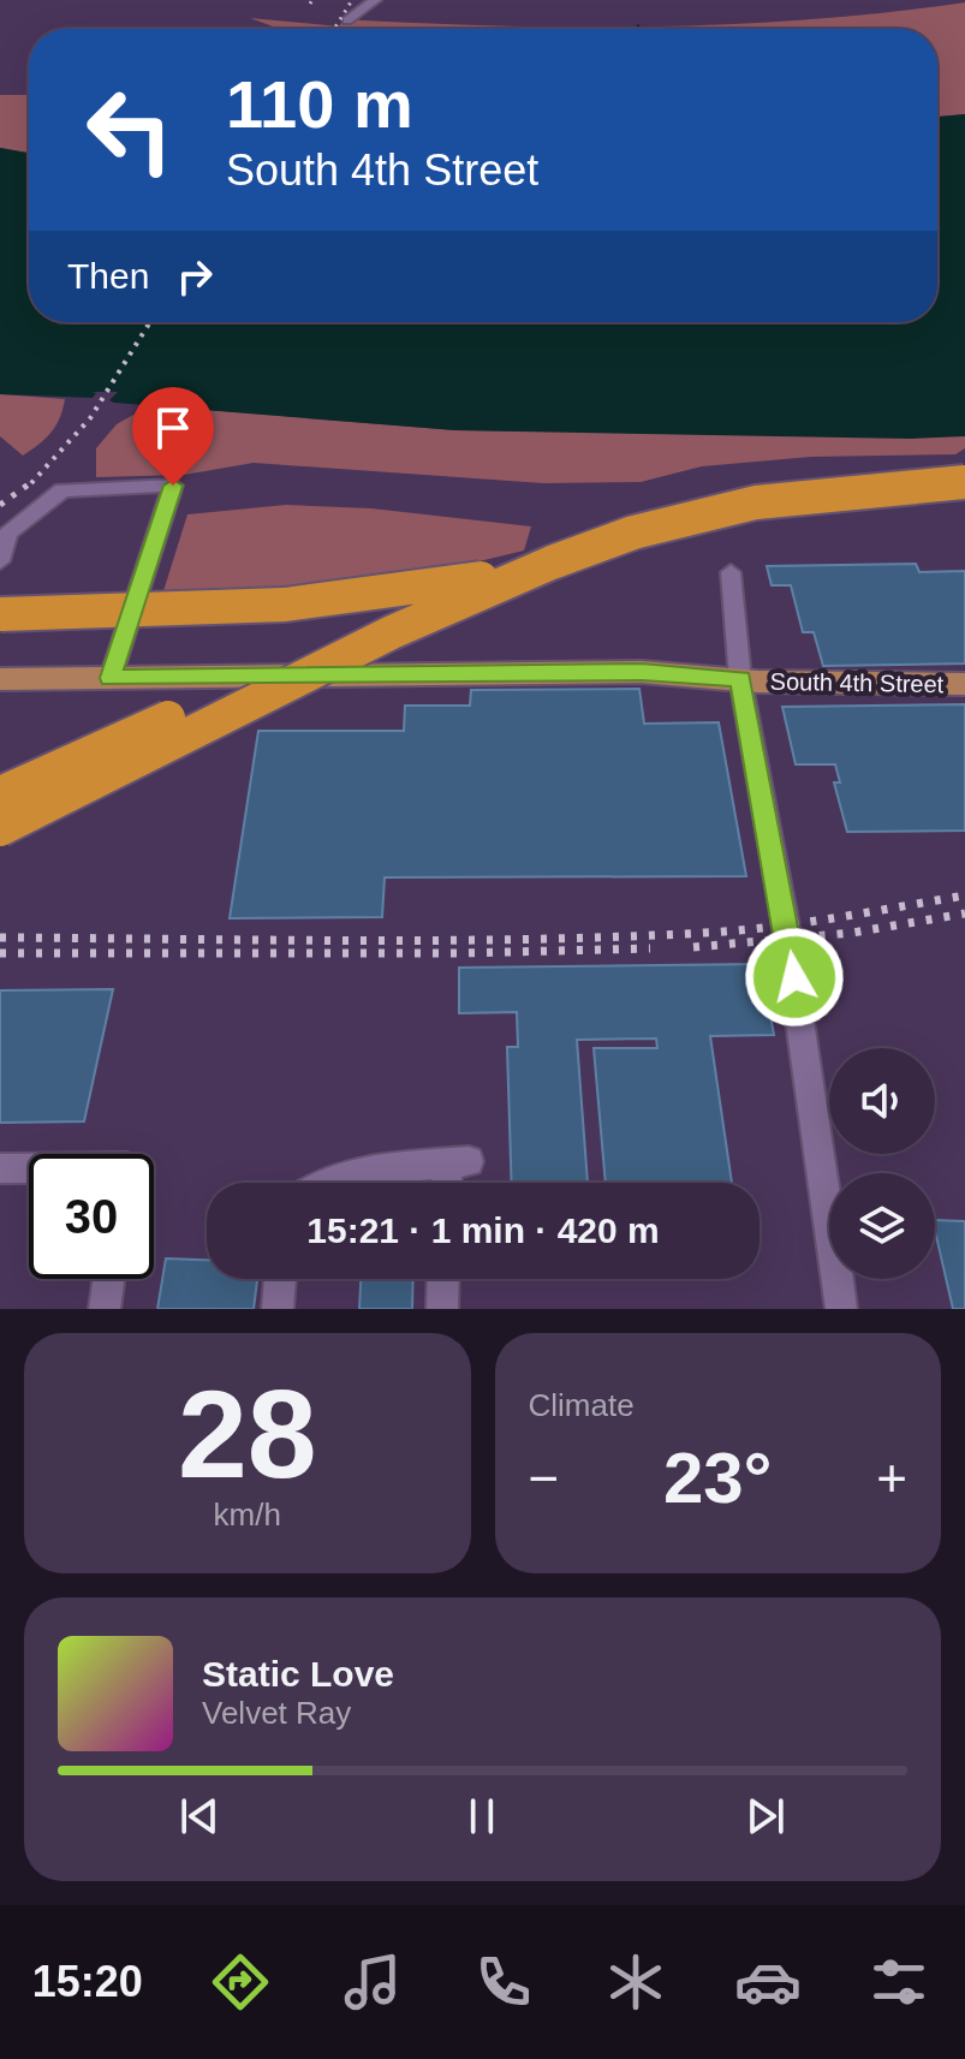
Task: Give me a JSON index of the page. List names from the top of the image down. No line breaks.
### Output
{"streets":{"main road":["South 4th Street"]},"page":{"turn":["110 m","South 4th Street"],"then":"Then","limit":"30","trip":"15:21 · 1 min · 420 m","tile":[["28","km/h"],"Climate"],"heat":["−","23°","+"],"song":["Static Love","Velvet Ray"],"tabs":"15:20"}}
